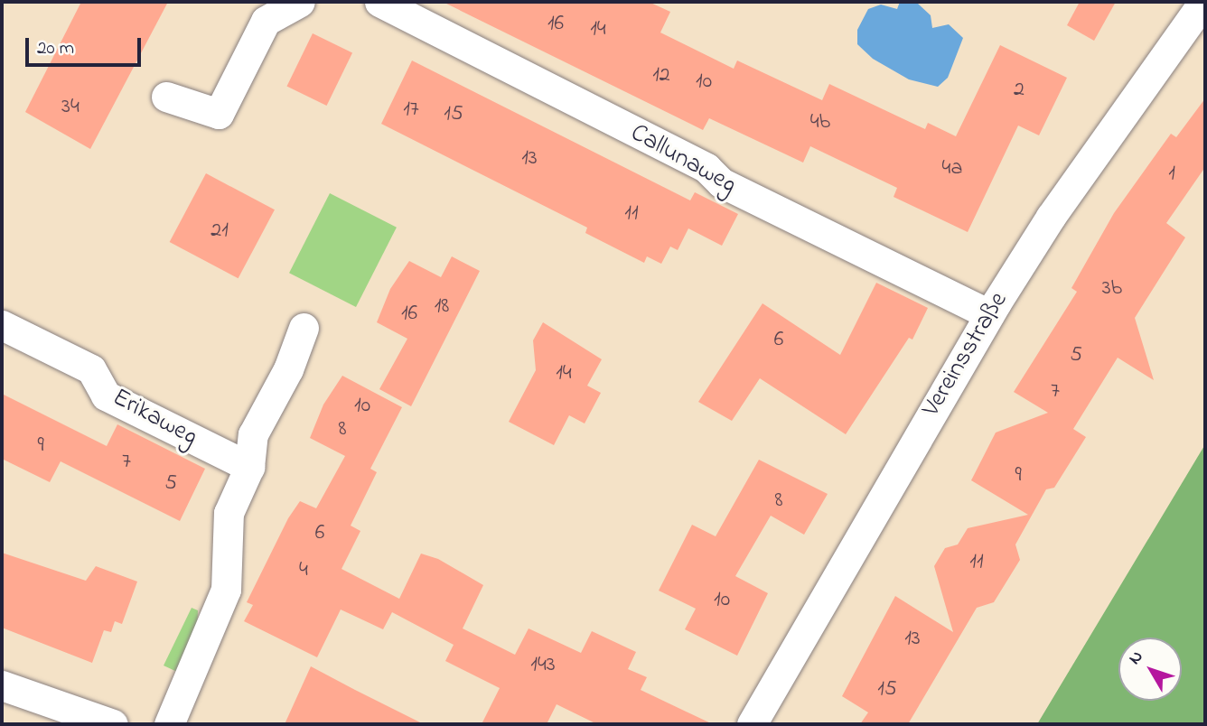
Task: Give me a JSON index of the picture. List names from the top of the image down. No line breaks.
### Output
{"streets":{"street":["Callunaweg","Vereinsstraße","Erikaweg"]},"crossings":[["Callunaweg","Vereinsstraße"]],"house_numbers":["16","14","12","10","2","34","17","15","4b","13","4a","1","11","21","3b","18","16","6","5","14","7","10","8","9","7","9","5","8","6","11","4","10","13","143","15"],"scale_bar":"20 m","north":"top left"}
